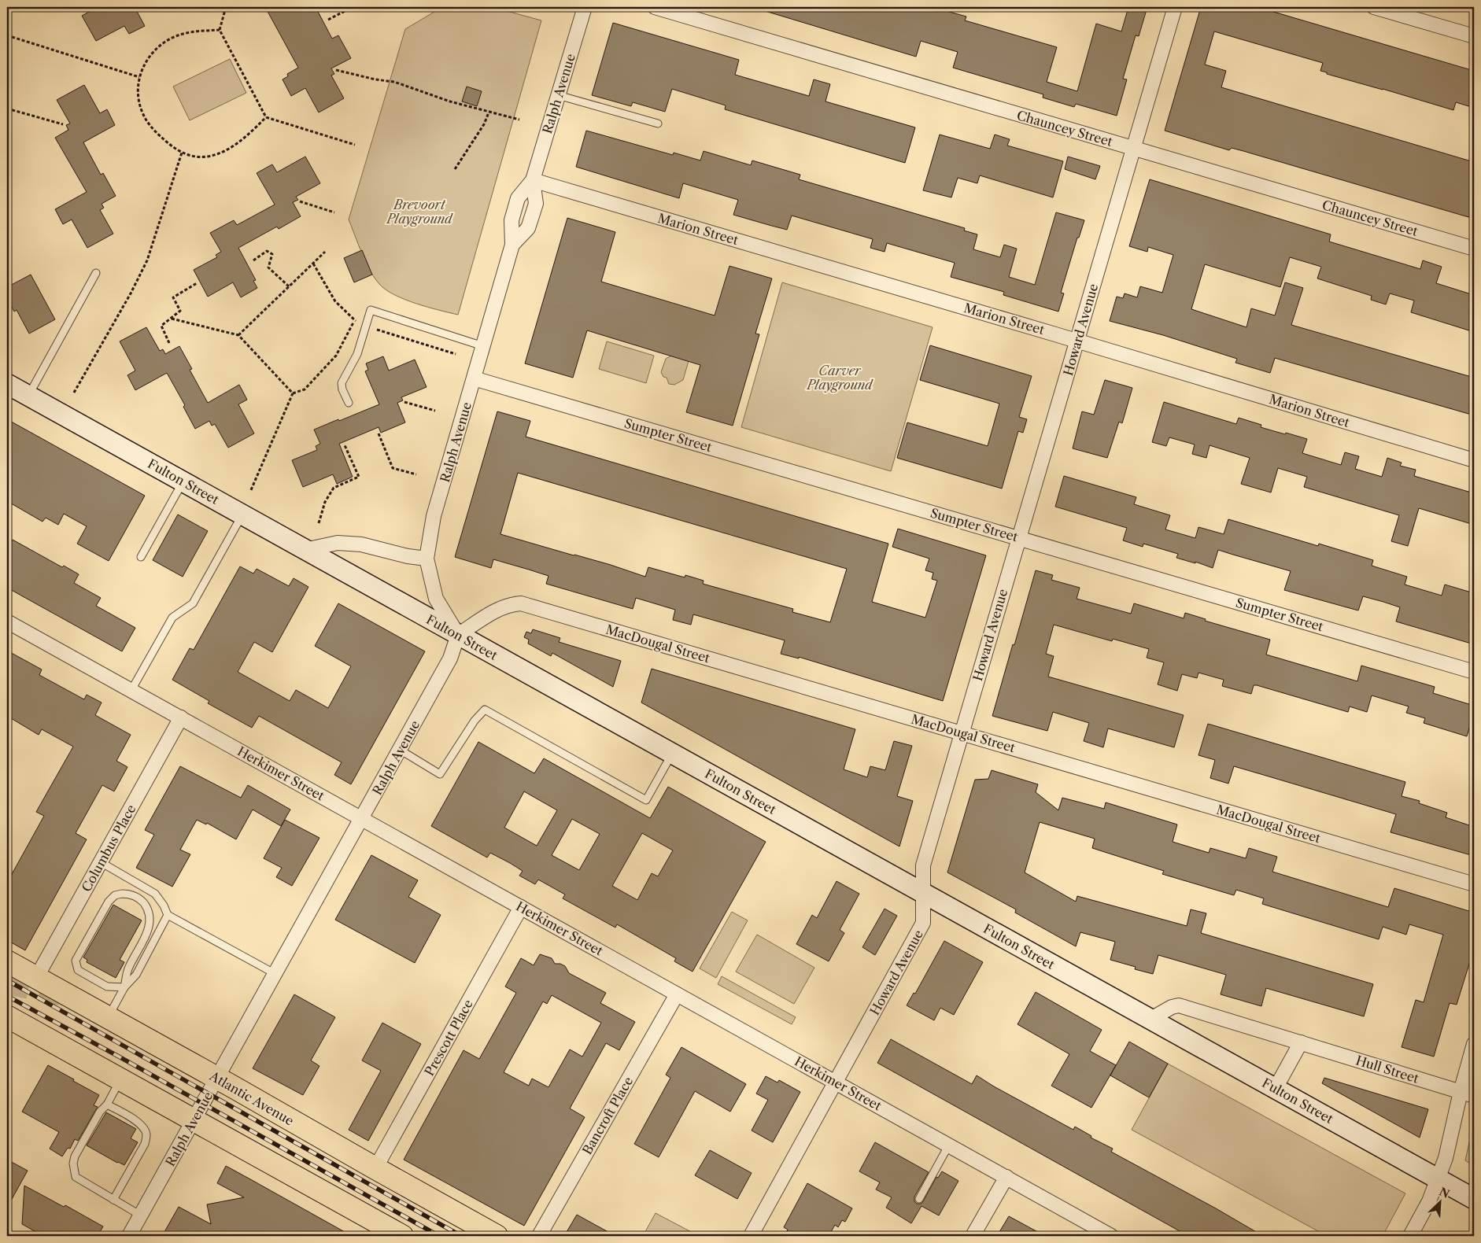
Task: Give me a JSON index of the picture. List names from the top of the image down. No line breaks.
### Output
{"streets":{"main road":["Fulton Street","Atlantic Avenue"],"street":["Ralph Avenue","Chauncey Street","Marion Street","Howard Avenue","Sumpter Street","MacDougal Street","Herkimer Street","Columbus Place","Prescott Place","Hull Street","Bancroft Place"]},"crossings":[["Ralph Avenue","Marion Street"],["Ralph Avenue","Sumpter Street"],["Ralph Avenue","Fulton Street"],["Ralph Avenue","MacDougal Street"],["Ralph Avenue","Herkimer Street"],["Ralph Avenue","Atlantic Avenue"],["Chauncey Street","Howard Avenue"],["Marion Street","Howard Avenue"],["Howard Avenue","Sumpter Street"],["Howard Avenue","Fulton Street"],["Howard Avenue","MacDougal Street"],["Howard Avenue","Herkimer Street"],["Fulton Street","MacDougal Street"],["Fulton Street","Hull Street"],["Herkimer Street","Columbus Place"],["Herkimer Street","Prescott Place"],["Herkimer Street","Bancroft Place"],["Columbus Place","Atlantic Avenue"],["Prescott Place","Atlantic Avenue"]],"parks":["Brevoort Playground","Carver Playground"],"north":"top right"}
